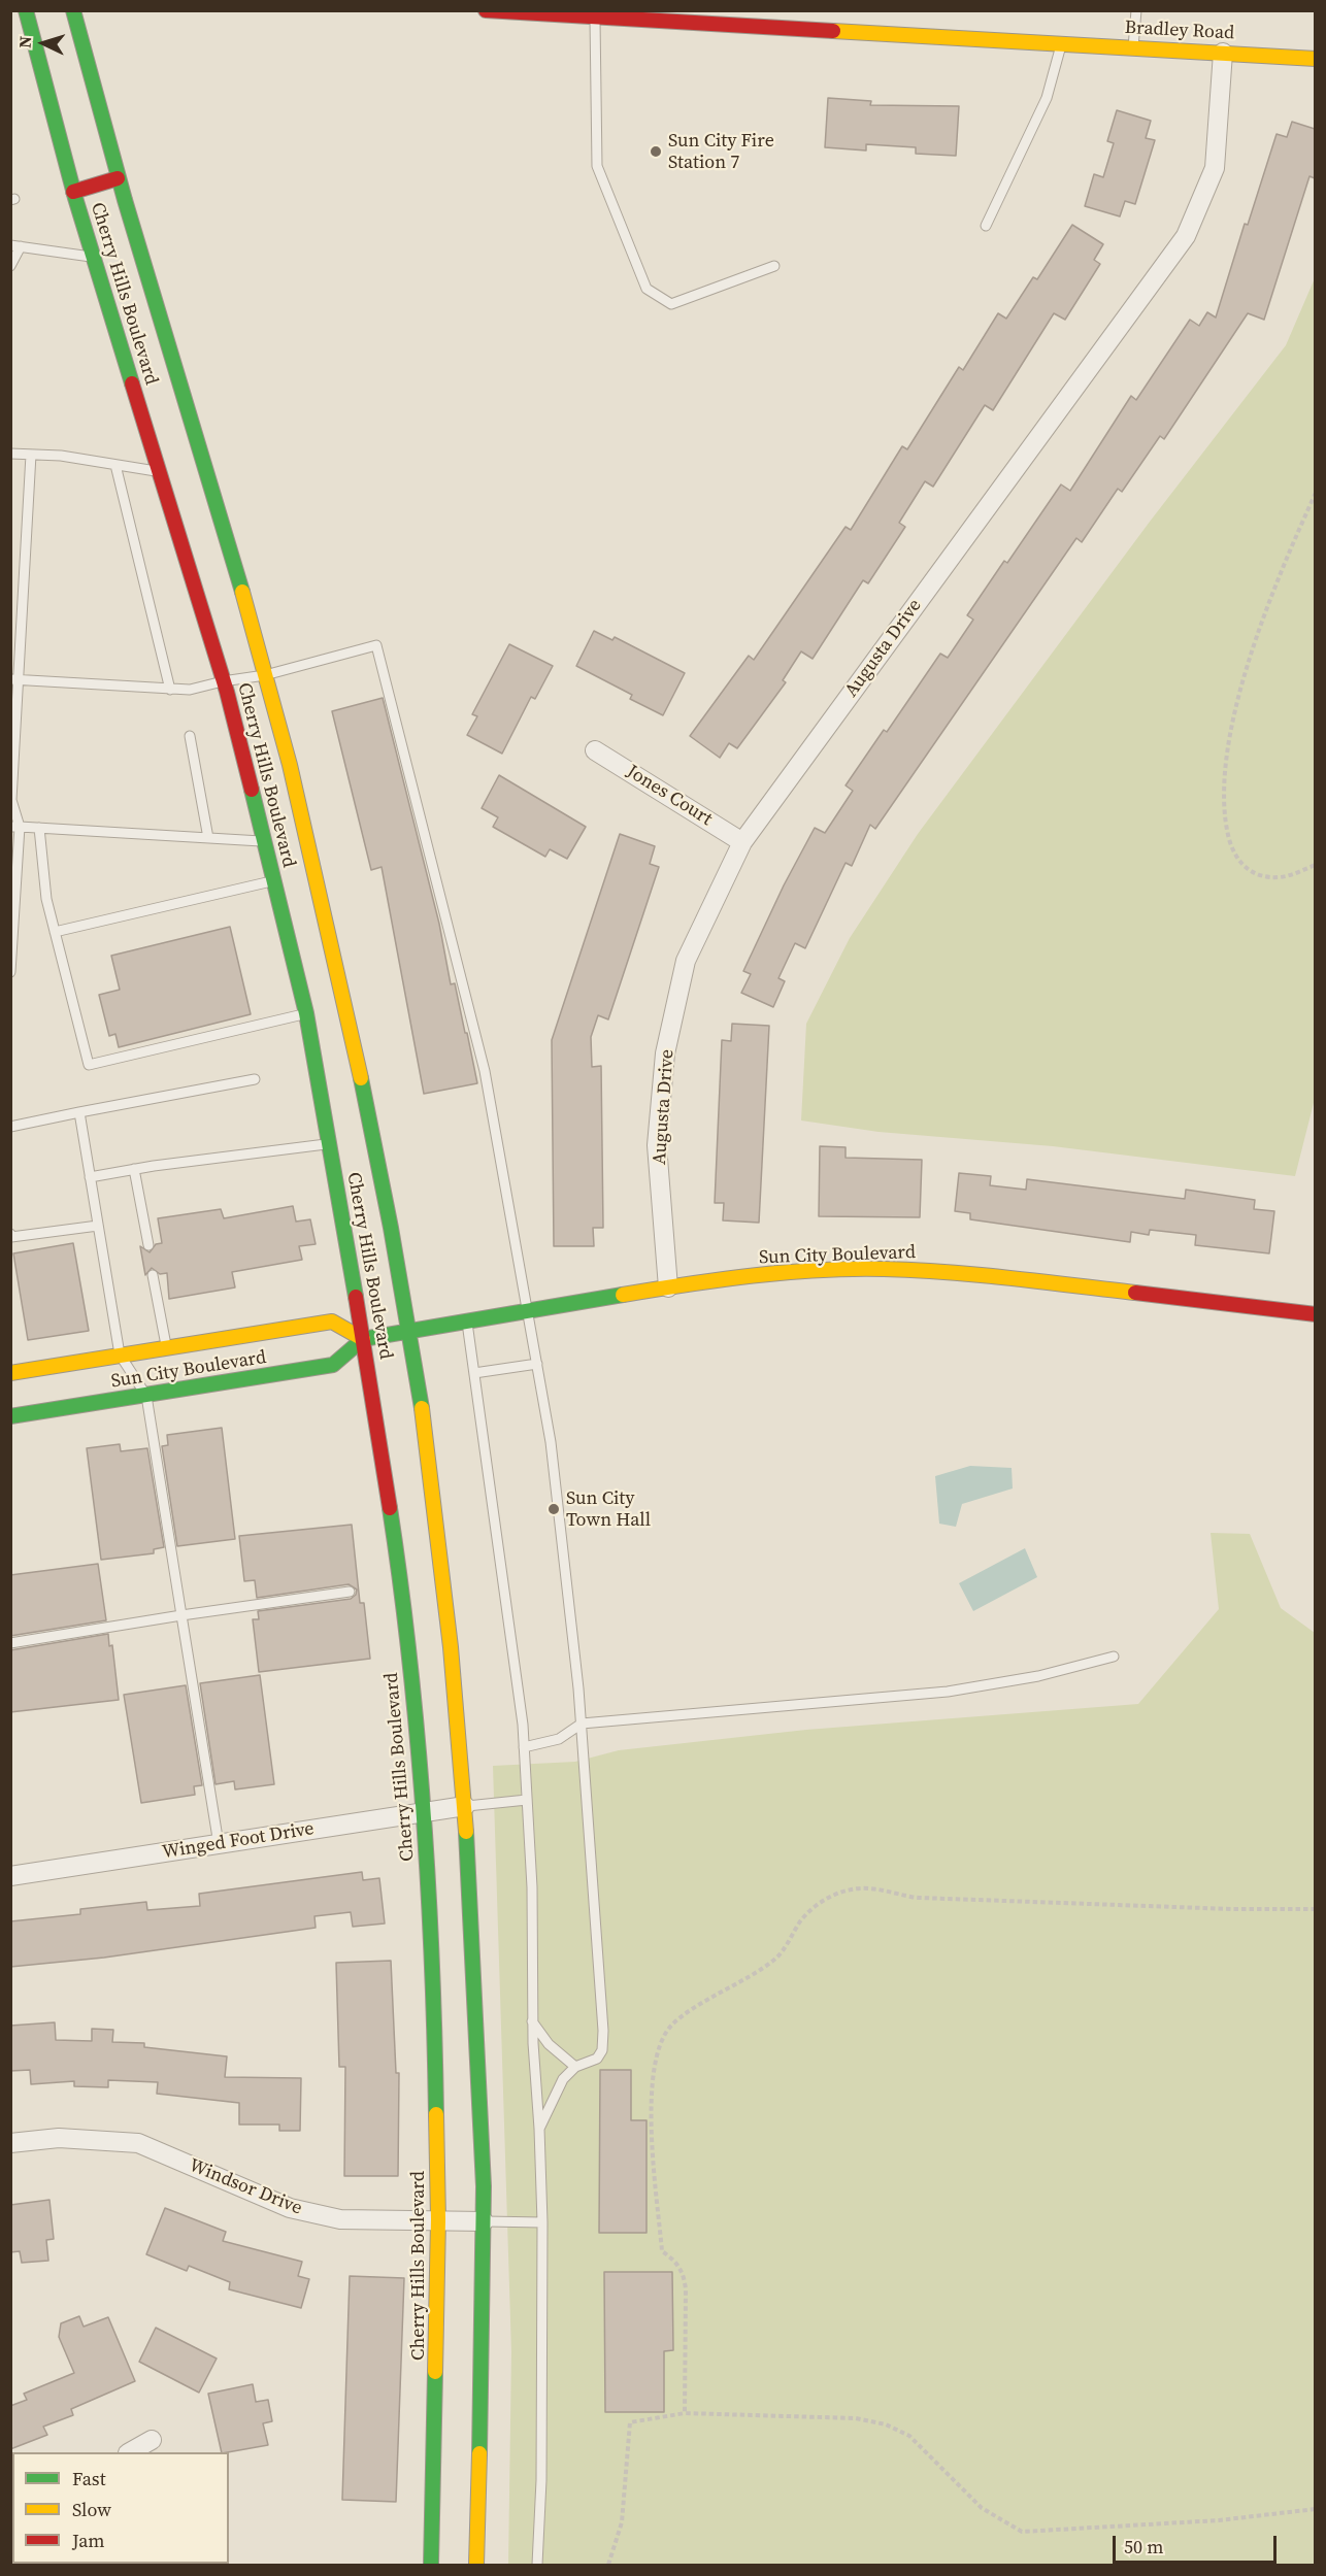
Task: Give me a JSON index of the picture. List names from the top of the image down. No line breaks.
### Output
{"streets":{"street":["Bradley Road","Cherry Hills Boulevard","Augusta Drive","Jones Court","Sun City Boulevard","Winged Foot Drive","Windsor Drive"]},"crossings":[["Bradley Road","Augusta Drive"],["Cherry Hills Boulevard","Sun City Boulevard"],["Cherry Hills Boulevard","Winged Foot Drive"],["Cherry Hills Boulevard","Windsor Drive"],["Augusta Drive","Jones Court"],["Augusta Drive","Sun City Boulevard"]],"places":["Sun City Fire Station 7","Sun City Town Hall"],"legend":["Fast","Slow","Jam"],"scale_bar":"50 m","north":"left"}
